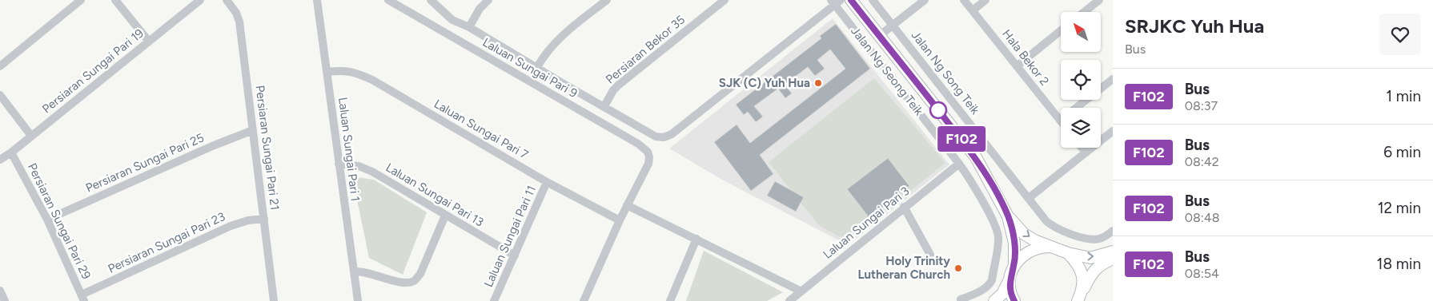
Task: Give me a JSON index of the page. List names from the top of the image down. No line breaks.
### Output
{"streets":{"main road":["Jalan Ng Seong Teik"],"street":["Persiaran Bekor 35","Hala Bekor 2","Laluan Sungai Pari 9","Persiaran Sungai Pari 19","Jalan Ng Song Teik","Laluan Sungai Pari 7","Persiaran Sungai Pari 21","Laluan Sungai Pari 1","Persiaran Sungai Pari 25","Laluan Sungai Pari 13","Persiaran Sungai Pari 29","Laluan Sungai Pari 3","Laluan Sungai Pari 11","Persiaran Sungai Pari 23"]},"crossings":[["Persiaran Sungai Pari 19","Persiaran Sungai Pari 29"],["Jalan Ng Seong Teik","Laluan Sungai Pari 3"],["Laluan Sungai Pari 7","Laluan Sungai Pari 1"],["Laluan Sungai Pari 7","Laluan Sungai Pari 11"],["Persiaran Sungai Pari 21","Persiaran Sungai Pari 25"],["Persiaran Sungai Pari 21","Persiaran Sungai Pari 23"],["Laluan Sungai Pari 1","Laluan Sungai Pari 13"],["Persiaran Sungai Pari 25","Persiaran Sungai Pari 29"],["Laluan Sungai Pari 13","Laluan Sungai Pari 11"],["Persiaran Sungai Pari 29","Persiaran Sungai Pari 23"]],"places":["SJK (C) Yuh Hua","Holy Trinity Lutheran Church"],"lines":["bus line F102"],"north":"top left","page":{"on_map":"F102","heading":["SRJKC Yuh Hua","Bus"],"list":[{"mark":"F102","name":"Bus","note":"08:37","value":"1 min"},{"mark":"F102","name":"Bus","note":"08:42","value":"6 min"},{"mark":"F102","name":"Bus","note":"08:48","value":"12 min"},{"mark":"F102","name":"Bus","note":"08:54","value":"18 min"}]}}
